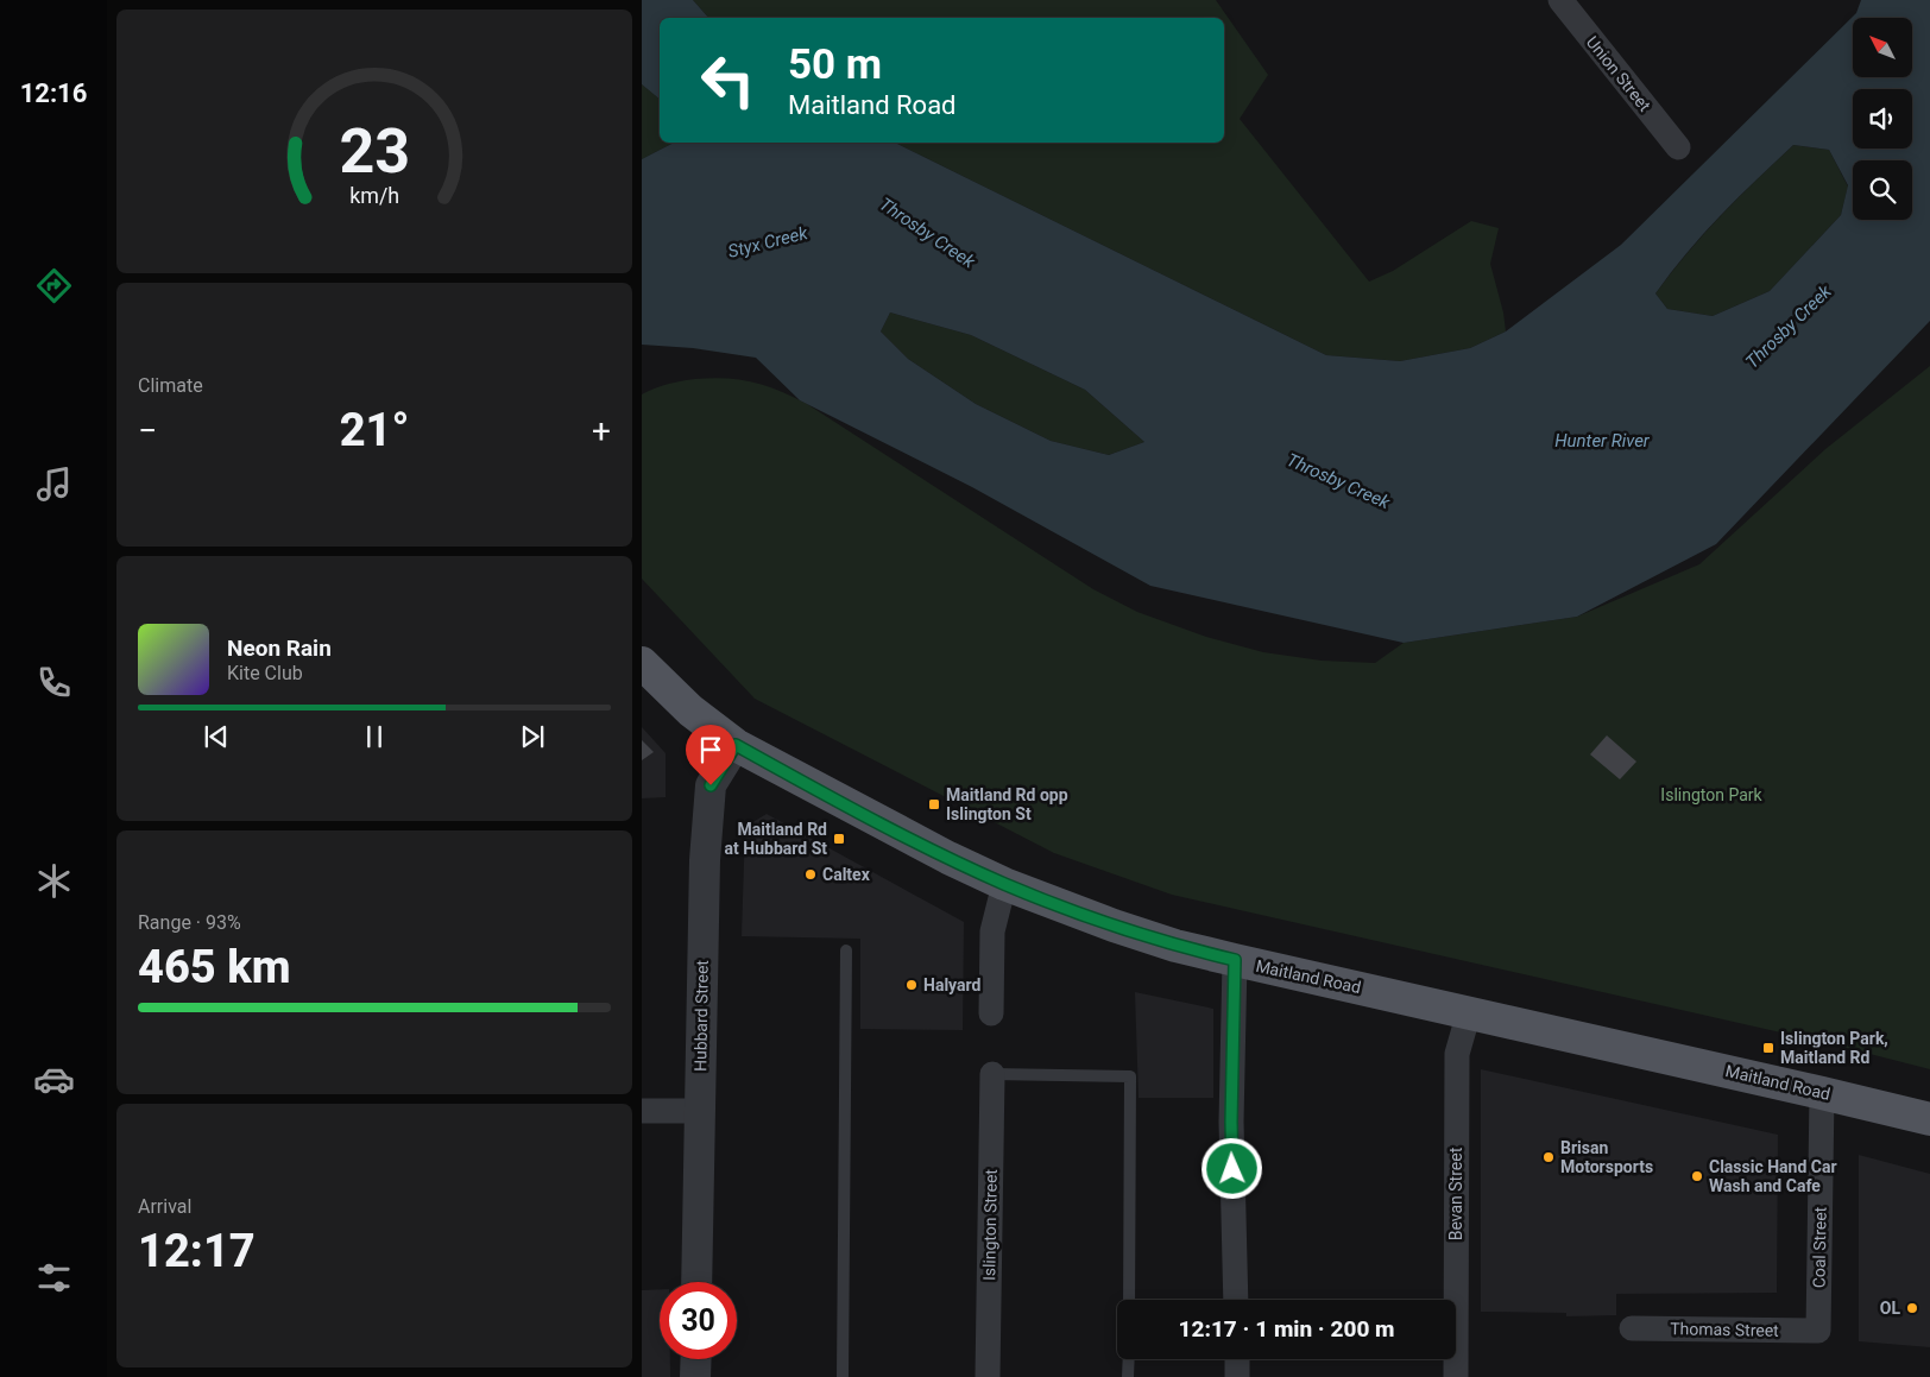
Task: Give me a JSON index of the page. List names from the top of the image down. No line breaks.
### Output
{"streets":{"main road":["Maitland Road"],"street":["Union Street","Hubbard Street","Bevan Street","Islington Street","Coal Street","Thomas Street"]},"crossings":[["Maitland Road","Hubbard Street"],["Maitland Road","Bevan Street"],["Maitland Road","Coal Street"],["Coal Street","Thomas Street"]],"water":["Throsby Creek","Styx Creek","Hunter River"],"parks":["Islington Park"],"places":{"transit":["Maitland Rd opp Islington St","Maitland Rd at Hubbard St","Islington Park, Maitland Rd"],"other":["Caltex","Halyard","Brisan Motorsports","Classic Hand Car Wash and Cafe","OL"]},"north":"top left","page":{"tabs":"12:16","turn":["50 m","Maitland Road"],"tile":["Climate",["Range · 93%","465 km"],["Arrival","12:17"]],"heat":["−","21°","+"],"song":["Neon Rain","Kite Club"],"limit":"30","trip":"12:17 · 1 min · 200 m","gauge":["23","km/h"]}}
